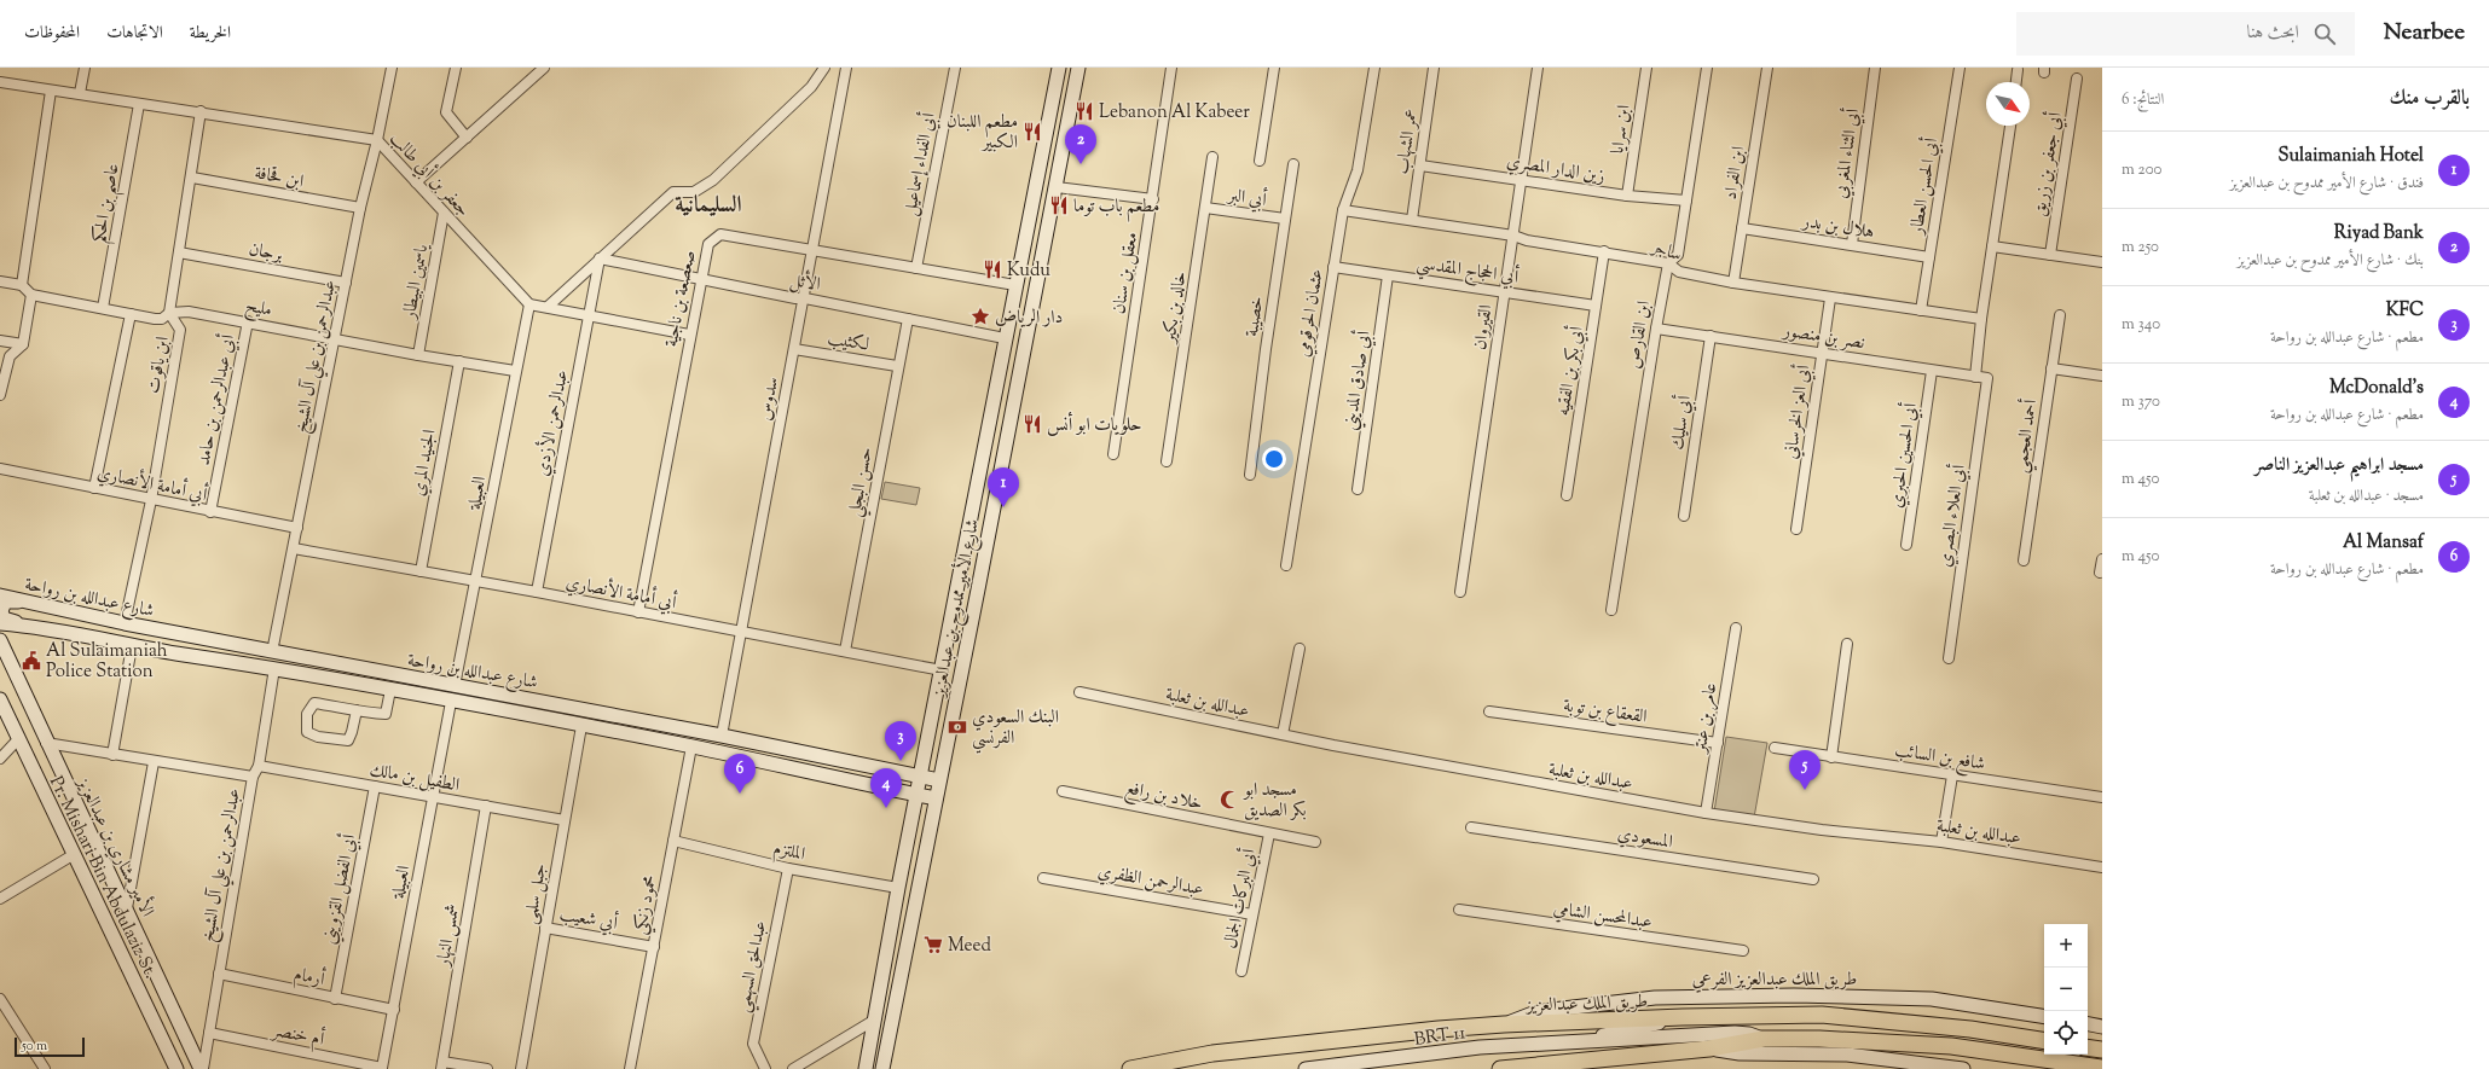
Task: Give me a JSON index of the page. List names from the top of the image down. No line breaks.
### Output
{"streets":{"main road":["طريق الملك عبدالعزيز"],"street":["ابن سرايا","عمر الشهاب","أبي الثناء المغربي","أبي الفداء إسماعيل","أبي جعفر بن زريق","زين الدار المصري","ابن الفراد","جعفر بن أبي طالب","ابن قحافة","أبي الحسن العطار","أبي البر","عاصم بن الحكم","هلال بن بدر","ساجر","برجان","أبي الحجاج المقدسي","معقل بن سنان","ياسمين البيطار","الأثل","صعصعة بن ناجية","مليح","خالد بن بكير","عثمان الحرقومي","خصيبة","القيروان","ابن القارص","نصر بن منصور","لكثيب","عبدالرحمن بن علي آل الشيخ","ابن ياقوت","أبي بكر بن الفقيه","أبي صادق المديني","سدوس","أبي عبدالرحمن بن حامد","أبي العز الخرساني","عبدالرحمن الأزدي","أبي سليك","أحمد العجمي","أبي الحسين الحبري","الجنيد المري","حسن البجلي","أبي أمامة الأنصاري","العبيلة","أبي العلاء البصري","شارع عبدالله بن رواحة","شارع الأمير ممدوح بن عبدالعزيز","عبدالله بن ثعلبة","القعقاع بن توبة","عامر بن عنتر","شافع بن السائب","الطفيل بن مالك","خلاد بن رافع","المسعودي","الأمير مشاري بن عبدالعزيز","الملتزم","Pr. Mishari Bin Abdulaziz St.","عبدالرحمن الظفري","أبي الفضل القزويني","جبل سلمى","أبي البركات الجمال","محمود زنكي","عبدالمحسن الشامي","أبي شعيب","شمس النهار","عبدالحق السهمي","أرمام","طريق الملك عبدالعزيز الفرعي","أم خنصر","BRT 11"]},"crossings":[["ابن سرايا","زين الدار المصري"],["عمر الشهاب","زين الدار المصري"],["عمر الشهاب","ساجر"],["أبي الثناء المغربي","هلال بن بدر"],["أبي الفداء إسماعيل","صعصعة بن ناجية"],["زين الدار المصري","القيروان"],["زين الدار المصري","ابن القارص"],["ابن الفراد","هلال بن بدر"],["ابن الفراد","ساجر"],["جعفر بن أبي طالب","عاصم بن الحكم"],["جعفر بن أبي طالب","ياسمين البيطار"],["جعفر بن أبي طالب","عبدالرحمن بن علي آل الشيخ"],["جعفر بن أبي طالب","ابن ياقوت"],["جعفر بن أبي طالب","العبيلة"],["ابن قحافة","عبدالرحمن بن علي آل الشيخ"],["ابن قحافة","ابن ياقوت"],["أبي الحسن العطار","هلال بن بدر"],["أبي الحسن العطار","ساجر"],["أبي البر","خالد بن بكير"],["أبي البر","خصيبة"],["عاصم بن الحكم","مليح"],["ساجر","عثمان الحرقومي"],["ساجر","القيروان"],["ساجر","ابن القارص"],["ساجر","أبي بكر بن الفقيه"],["ساجر","أبي العز الخرساني"],["برجان","عبدالرحمن بن علي آل الشيخ"],["برجان","ابن ياقوت"],["أبي الحجاج المقدسي","عثمان الحرقومي"],["أبي الحجاج المقدسي","القيروان"],["أبي الحجاج المقدسي","أبي بكر بن الفقيه"],["أبي الحجاج المقدسي","أبي صادق المديني"],["ياسمين البيطار","مليح"],["الأثل","صعصعة بن ناجية"],["الأثل","سدوس"],["الأثل","عبدالرحمن الأزدي"],["الأثل","حسن البجلي"],["الأثل","شارع الأمير ممدوح بن عبدالعزيز"],["صعصعة بن ناجية","سدوس"],["صعصعة بن ناجية","أبي أمامة الأنصاري"],["صعصعة بن ناجية","شارع الأمير ممدوح بن عبدالعزيز"],["مليح","عبدالرحمن بن علي آل الشيخ"],["مليح","ابن ياقوت"],["مليح","أبي عبدالرحمن بن حامد"],["مليح","الجنيد المري"],["مليح","العبيلة"],["ابن القارص","نصر بن منصور"],["نصر بن منصور","أبي العز الخرساني"],["نصر بن منصور","أبي سليك"],["نصر بن منصور","أبي الحسين الحبري"],["نصر بن منصور","أبي العلاء البصري"],["لكثيب","سدوس"],["لكثيب","حسن البجلي"],["عبدالرحمن بن علي آل الشيخ","أبي أمامة الأنصاري"],["عبدالرحمن بن علي آل الشيخ","شارع عبدالله بن رواحة"],["عبدالرحمن بن علي آل الشيخ","الطفيل بن مالك"],["عبدالرحمن بن علي آل الشيخ","الأمير مشاري بن عبدالعزيز"],["عبدالرحمن بن علي آل الشيخ","أرمام"],["عبدالرحمن بن علي آل الشيخ","أم خنصر"],["ابن ياقوت","أبي أمامة الأنصاري"],["ابن ياقوت","شارع عبدالله بن رواحة"],["سدوس","أبي أمامة الأنصاري"],["سدوس","شارع عبدالله بن رواحة"],["أبي عبدالرحمن بن حامد","أبي أمامة الأنصاري"],["عبدالرحمن الأزدي","أبي أمامة الأنصاري"],["الجنيد المري","أبي أمامة الأنصاري"],["حسن البجلي","أبي أمامة الأنصاري"],["أبي أمامة الأنصاري","العبيلة"],["أبي أمامة الأنصاري","شارع الأمير ممدوح بن عبدالعزيز"],["العبيلة","شارع عبدالله بن رواحة"],["العبيلة","الطفيل بن مالك"],["العبيلة","أرمام"],["العبيلة","أم خنصر"],["شارع عبدالله بن رواحة","شارع الأمير ممدوح بن عبدالعزيز"],["شارع عبدالله بن رواحة","جبل سلمى"],["شارع عبدالله بن رواحة","محمود زنكي"],["شارع الأمير ممدوح بن عبدالعزيز","الملتزم"],["عبدالله بن ثعلبة","عامر بن عنتر"],["القعقاع بن توبة","عامر بن عنتر"],["الطفيل بن مالك","أبي الفضل القزويني"],["الطفيل بن مالك","جبل سلمى"],["الطفيل بن مالك","شمس النهار"],["خلاد بن رافع","أبي البركات الجمال"],["الملتزم","محمود زنكي"],["الملتزم","عبدالحق السهمي"],["عبدالرحمن الظفري","أبي البركات الجمال"],["أبي الفضل القزويني","أرمام"],["جبل سلمى","أبي شعيب"],["محمود زنكي","أبي شعيب"],["طريق الملك عبدالعزيز الفرعي","طريق الملك عبدالعزيز"],["طريق الملك عبدالعزيز","BRT 11"]],"districts":["السليمانية"],"places":{"restaurant":["Lebanon Al Kabeer","مطعم اللبنان الكبير","مطعم باب توما","Kudu","حلويات ابو أنس"],"place":["دار الرياض"],"public building":["Al Sulaimaniah Police Station"],"bank":["البنك السعودي الفرنسي"],"mosque":["مسجد ابو بكر الصديق"],"supermarket":["Meed"]},"scale_bar":"50 m","north":"bottom right","page":{"header":"Nearbee","search":"ابحث هنا","nav":["الخريطة","الاتجاهات","المحفوظات"],"heading":["بالقرب منك","النتائج: 6"],"pins":["2","1","3","5","6","4"],"list":[{"mark":"1","name":"Sulaimaniah Hotel","note":"فندق · شارع الأمير ممدوح بن عبدالعزيز","value":"200 m"},{"mark":"2","name":"Riyad Bank","note":"بنك · شارع الأمير ممدوح بن عبدالعزيز","value":"250 m"},{"mark":"3","name":"KFC","note":"مطعم · شارع عبدالله بن رواحة","value":"340 m"},{"mark":"4","name":"McDonald's","note":"مطعم · شارع عبدالله بن رواحة","value":"370 m"},{"mark":"5","name":"مسجد ابراهيم عبدالعزيز الناصر","note":"مسجد · عبدالله بن ثعلبة","value":"450 m"},{"mark":"6","name":"Al Mansaf","note":"مطعم · شارع عبدالله بن رواحة","value":"450 m"}],"map_buttons":["+","−"],"scale":"50 m"}}
